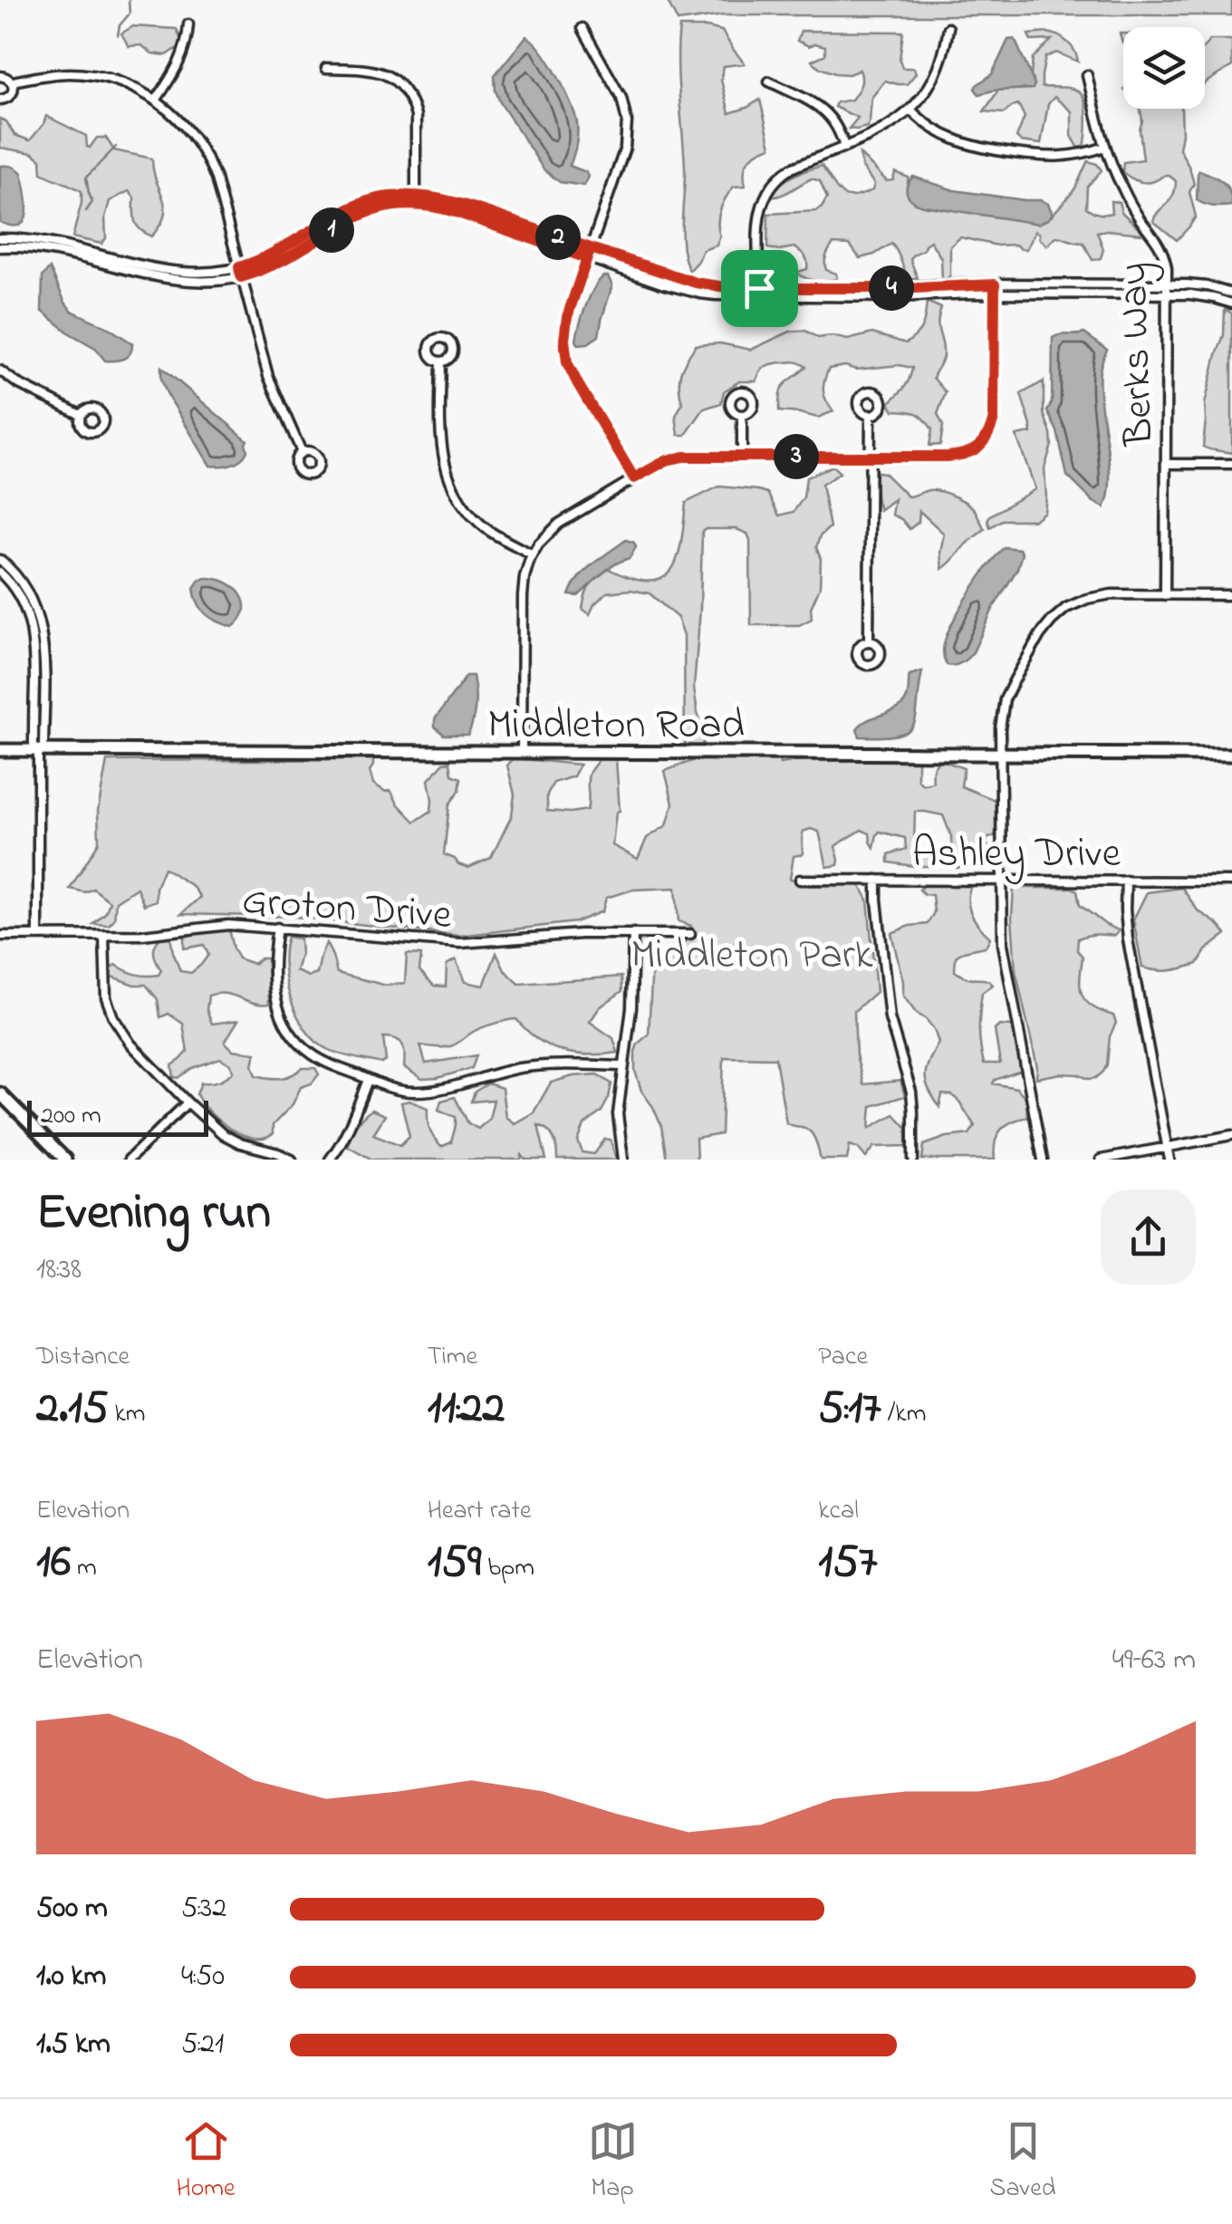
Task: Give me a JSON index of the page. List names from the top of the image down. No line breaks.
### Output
{"streets":{"street":["Berks Way","Middleton Road","Ashley Drive","Groton Drive"]},"parks":["Middleton Park"],"scale_bar":"200 m","page":{"pins":["1","2","4","3"],"scale":"200 m","heading":["Evening run","18:38"],"stats":[["Distance","2.15 km"],["Time","11:22"],["Pace","5:17 /km"],["Elevation","16 m"],["Heart rate","159 bpm"],["kcal","157"]],"chart":["Elevation","49–63 m"],"list":[{"name":"500 m","note":"5:32"},{"name":"1.0 km","note":"4:50"},{"name":"1.5 km","note":"5:21"}],"tabs":["Home","Map","Saved"]}}
